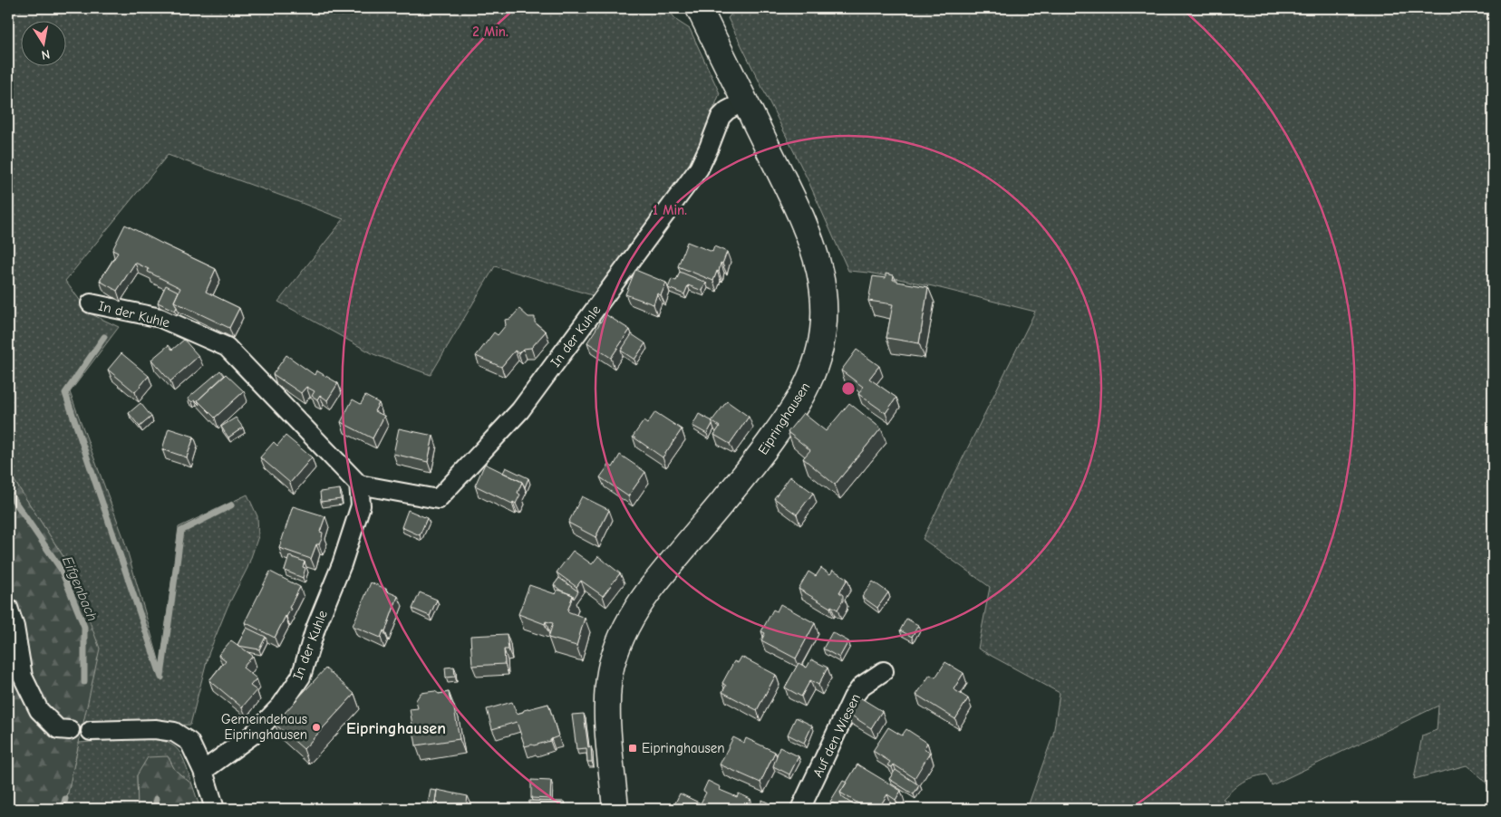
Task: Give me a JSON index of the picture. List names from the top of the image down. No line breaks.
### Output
{"streets":{"main road":["Eipringhausen"],"street":["In der Kuhle","Auf den Wiesen"]},"crossings":[["In der Kuhle","Eipringhausen"]],"districts":["Eipringhausen"],"water":["Eifgenbach"],"places":{"other":["Gemeindehaus Eipringhausen"],"transit":["Eipringhausen"]},"north":"bottom","rings":["2 Min.","1 Min."]}
